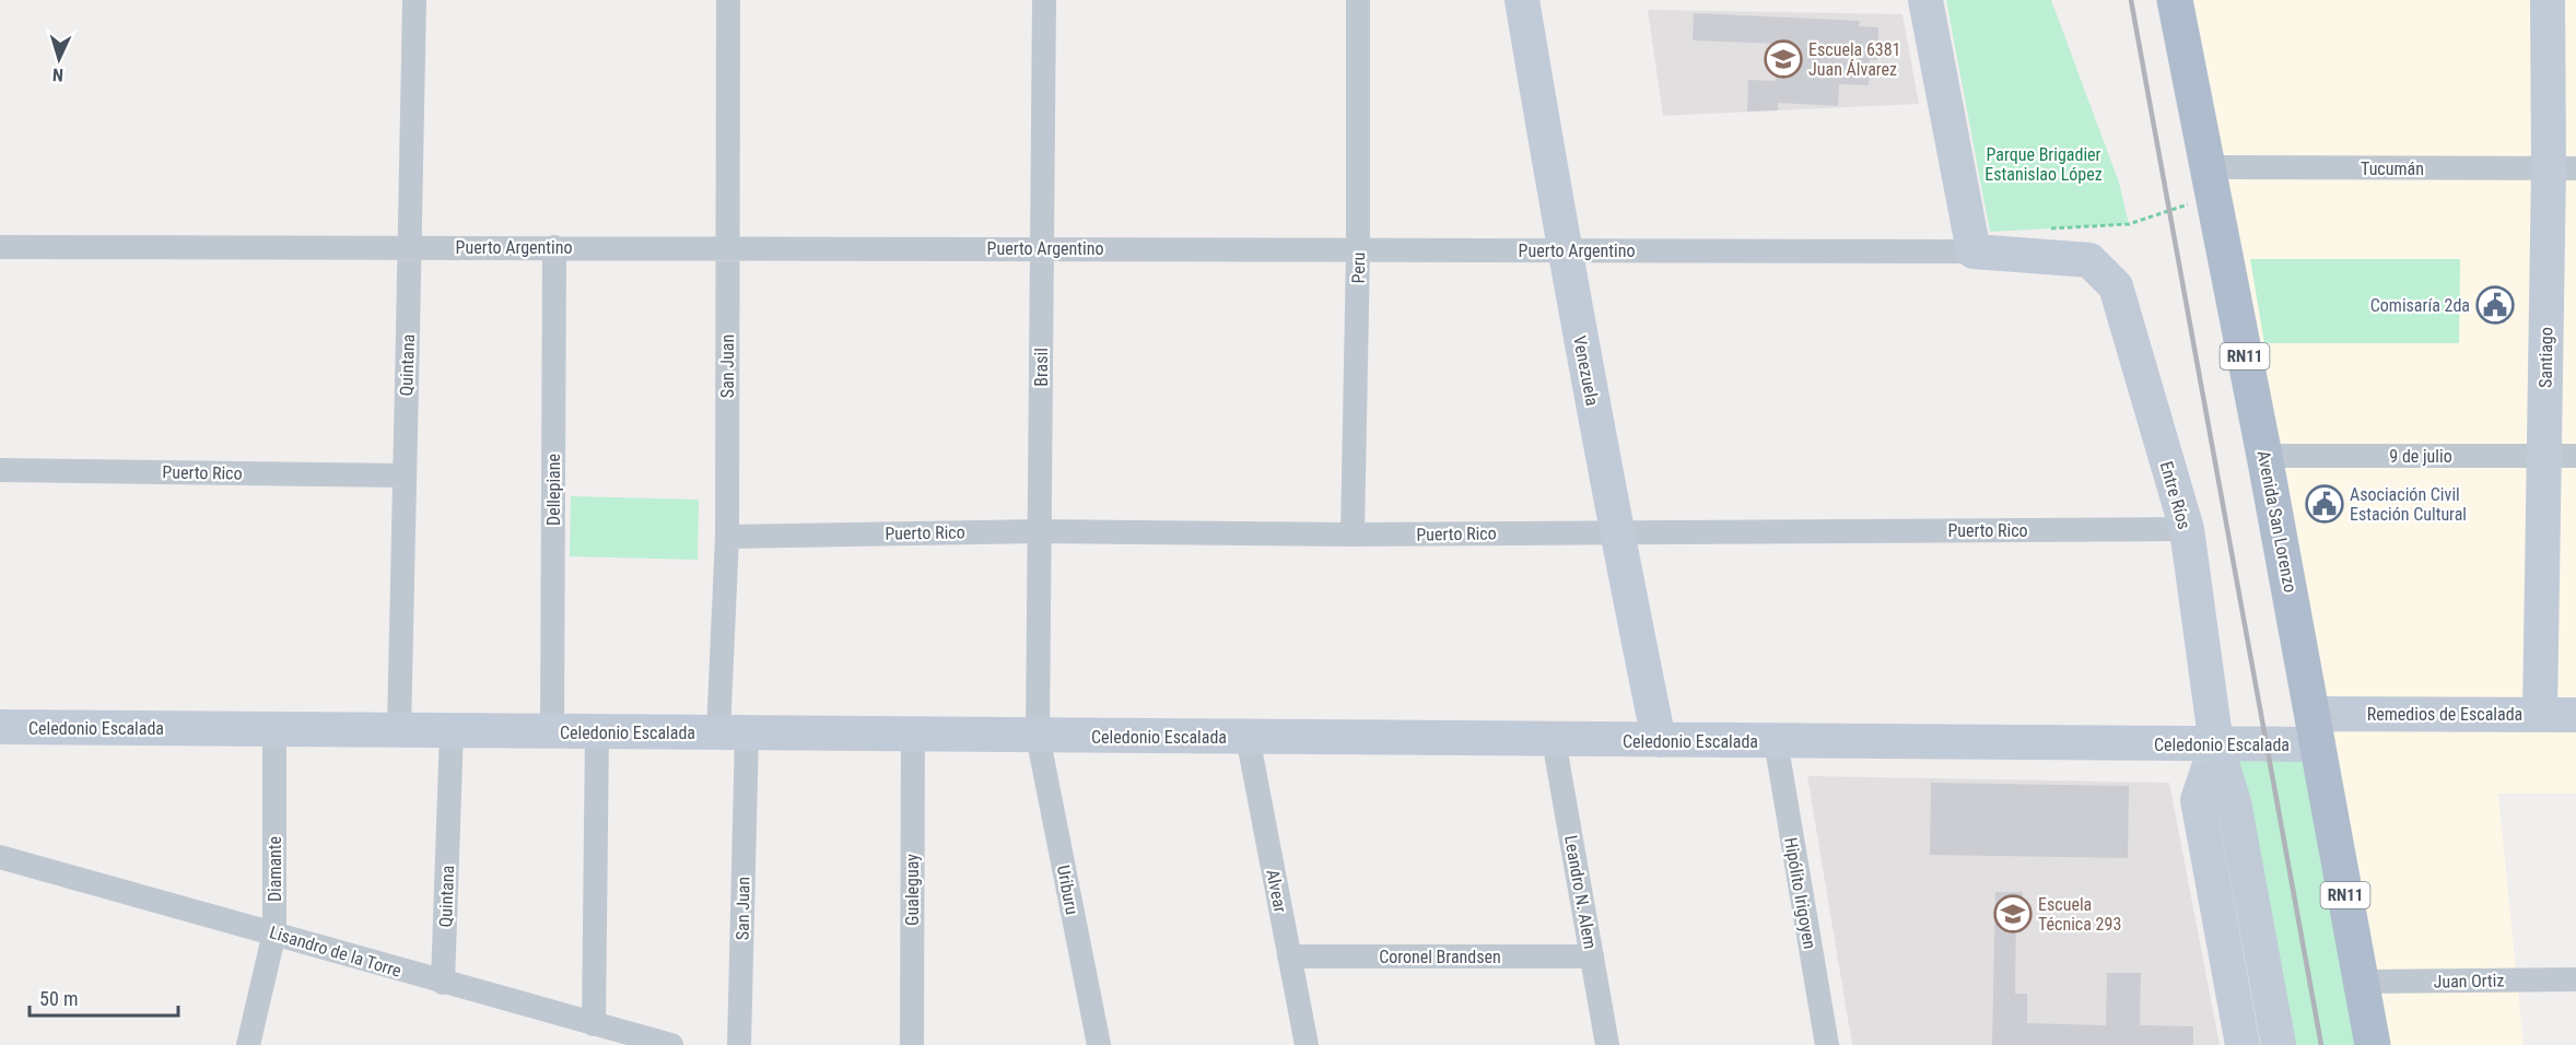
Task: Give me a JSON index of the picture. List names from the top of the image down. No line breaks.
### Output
{"streets":{"main road":["RN11","Avenida San Lorenzo"],"street":["Tucumán","Puerto Argentino","Peru","Santiago","Quintana","San Juan","Brasil","Venezuela","9 de julio","Puerto Rico","Dellepiane","Entre Ríos","Remedios de Escalada","Celedonio Escalada","Diamante","Gualeguay","Uriburu","Alvear","Leandro N. Alem","Hipólito Irigoyen","Lisandro de la Torre","Coronel Brandsen","Juan Ortiz"]},"crossings":[["Tucumán","Santiago"],["Tucumán","Avenida San Lorenzo"],["Puerto Argentino","Peru"],["Puerto Argentino","Quintana"],["Puerto Argentino","San Juan"],["Puerto Argentino","Brasil"],["Puerto Argentino","Venezuela"],["Puerto Argentino","Dellepiane"],["Puerto Argentino","Entre Ríos"],["Peru","Puerto Rico"],["Santiago","9 de julio"],["Santiago","Remedios de Escalada"],["Quintana","Puerto Rico"],["Quintana","Celedonio Escalada"],["Quintana","Lisandro de la Torre"],["San Juan","Puerto Rico"],["San Juan","Celedonio Escalada"],["Brasil","Puerto Rico"],["Brasil","Celedonio Escalada"],["Brasil","Uriburu"],["Venezuela","Puerto Rico"],["Venezuela","Celedonio Escalada"],["9 de julio","Avenida San Lorenzo"],["Puerto Rico","Entre Ríos"],["Dellepiane","Celedonio Escalada"],["Entre Ríos","Celedonio Escalada"],["Avenida San Lorenzo","Remedios de Escalada"],["Avenida San Lorenzo","Celedonio Escalada"],["Avenida San Lorenzo","Juan Ortiz"],["Remedios de Escalada","Celedonio Escalada"],["Celedonio Escalada","Diamante"],["Celedonio Escalada","Gualeguay"],["Celedonio Escalada","Uriburu"],["Celedonio Escalada","Alvear"],["Celedonio Escalada","Leandro N. Alem"],["Celedonio Escalada","Hipólito Irigoyen"],["Diamante","Lisandro de la Torre"],["Alvear","Coronel Brandsen"],["Leandro N. Alem","Coronel Brandsen"]],"parks":["Parque Brigadier Estanislao López"],"places":{"school or university":["Escuela 6381 Juan Álvarez","Escuela Técnica 293"],"public building":["Comisaría 2da","Asociación Civil Estación Cultural"]},"scale_bar":"50 m","north":"bottom"}
